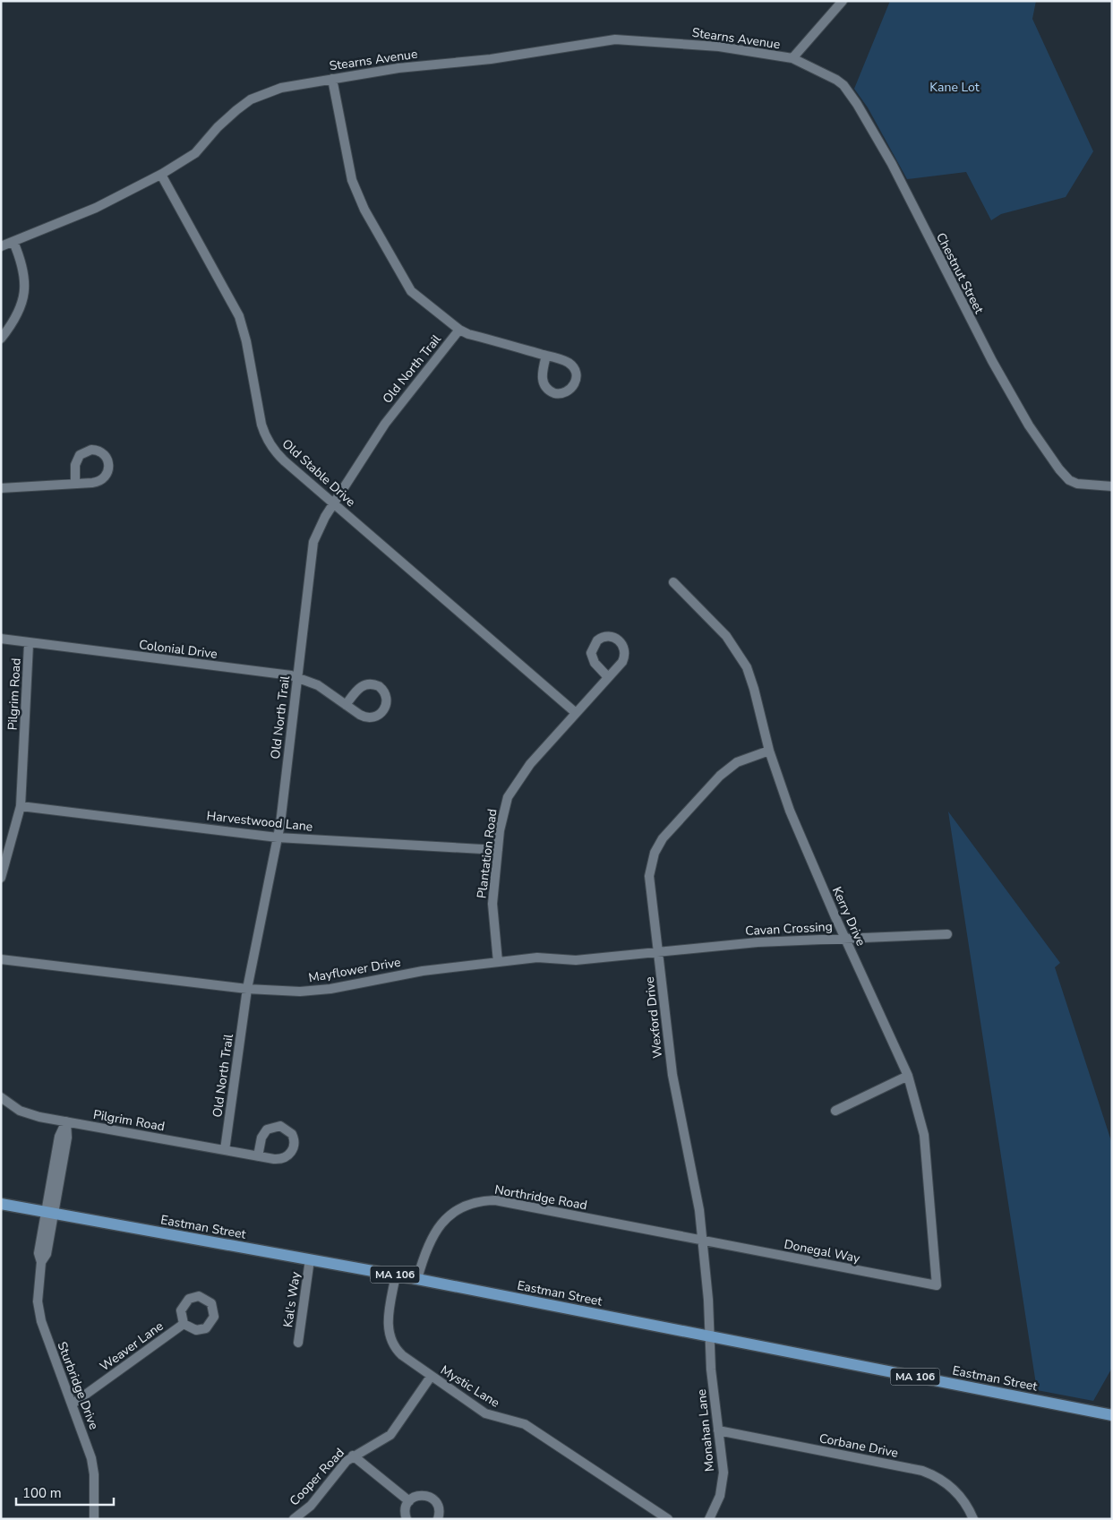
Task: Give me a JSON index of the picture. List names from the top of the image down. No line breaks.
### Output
{"streets":{"main road":["Eastman Street","MA 106"],"street":["Stearns Avenue","Chestnut Street","Old North Trail","Old Stable Drive","Colonial Drive","Pilgrim Road","Harvestwood Lane","Plantation Road","Kerry Drive","Cavan Crossing","Mayflower Drive","Wexford Drive","Northridge Road","Donegal Way","Kal's Way","Weaver Lane","Sturbridge Drive","Mystic Lane","Monahan Lane","Corbane Drive","Cooper Road"]},"crossings":[["Stearns Avenue","Chestnut Street"],["Stearns Avenue","Old Stable Drive"],["Old North Trail","Old Stable Drive"],["Old North Trail","Colonial Drive"],["Old North Trail","Pilgrim Road"],["Old North Trail","Harvestwood Lane"],["Old North Trail","Mayflower Drive"],["Old Stable Drive","Plantation Road"],["Colonial Drive","Pilgrim Road"],["Pilgrim Road","Harvestwood Lane"],["Pilgrim Road","Sturbridge Drive"],["Harvestwood Lane","Plantation Road"],["Plantation Road","Mayflower Drive"],["Kerry Drive","Cavan Crossing"],["Kerry Drive","Wexford Drive"],["Kerry Drive","Donegal Way"],["Cavan Crossing","Mayflower Drive"],["Cavan Crossing","Wexford Drive"],["Mayflower Drive","Wexford Drive"],["Wexford Drive","Northridge Road"],["Wexford Drive","Eastman Street"],["Wexford Drive","Donegal Way"],["Wexford Drive","Monahan Lane"],["Northridge Road","Eastman Street"],["Northridge Road","Donegal Way"],["Eastman Street","Kal's Way"],["Eastman Street","Sturbridge Drive"],["Eastman Street","Mystic Lane"],["Eastman Street","Monahan Lane"],["Weaver Lane","Sturbridge Drive"],["Mystic Lane","Cooper Road"],["Monahan Lane","Corbane Drive"]],"parks":["Kane Lot"],"scale_bar":"100 m"}
